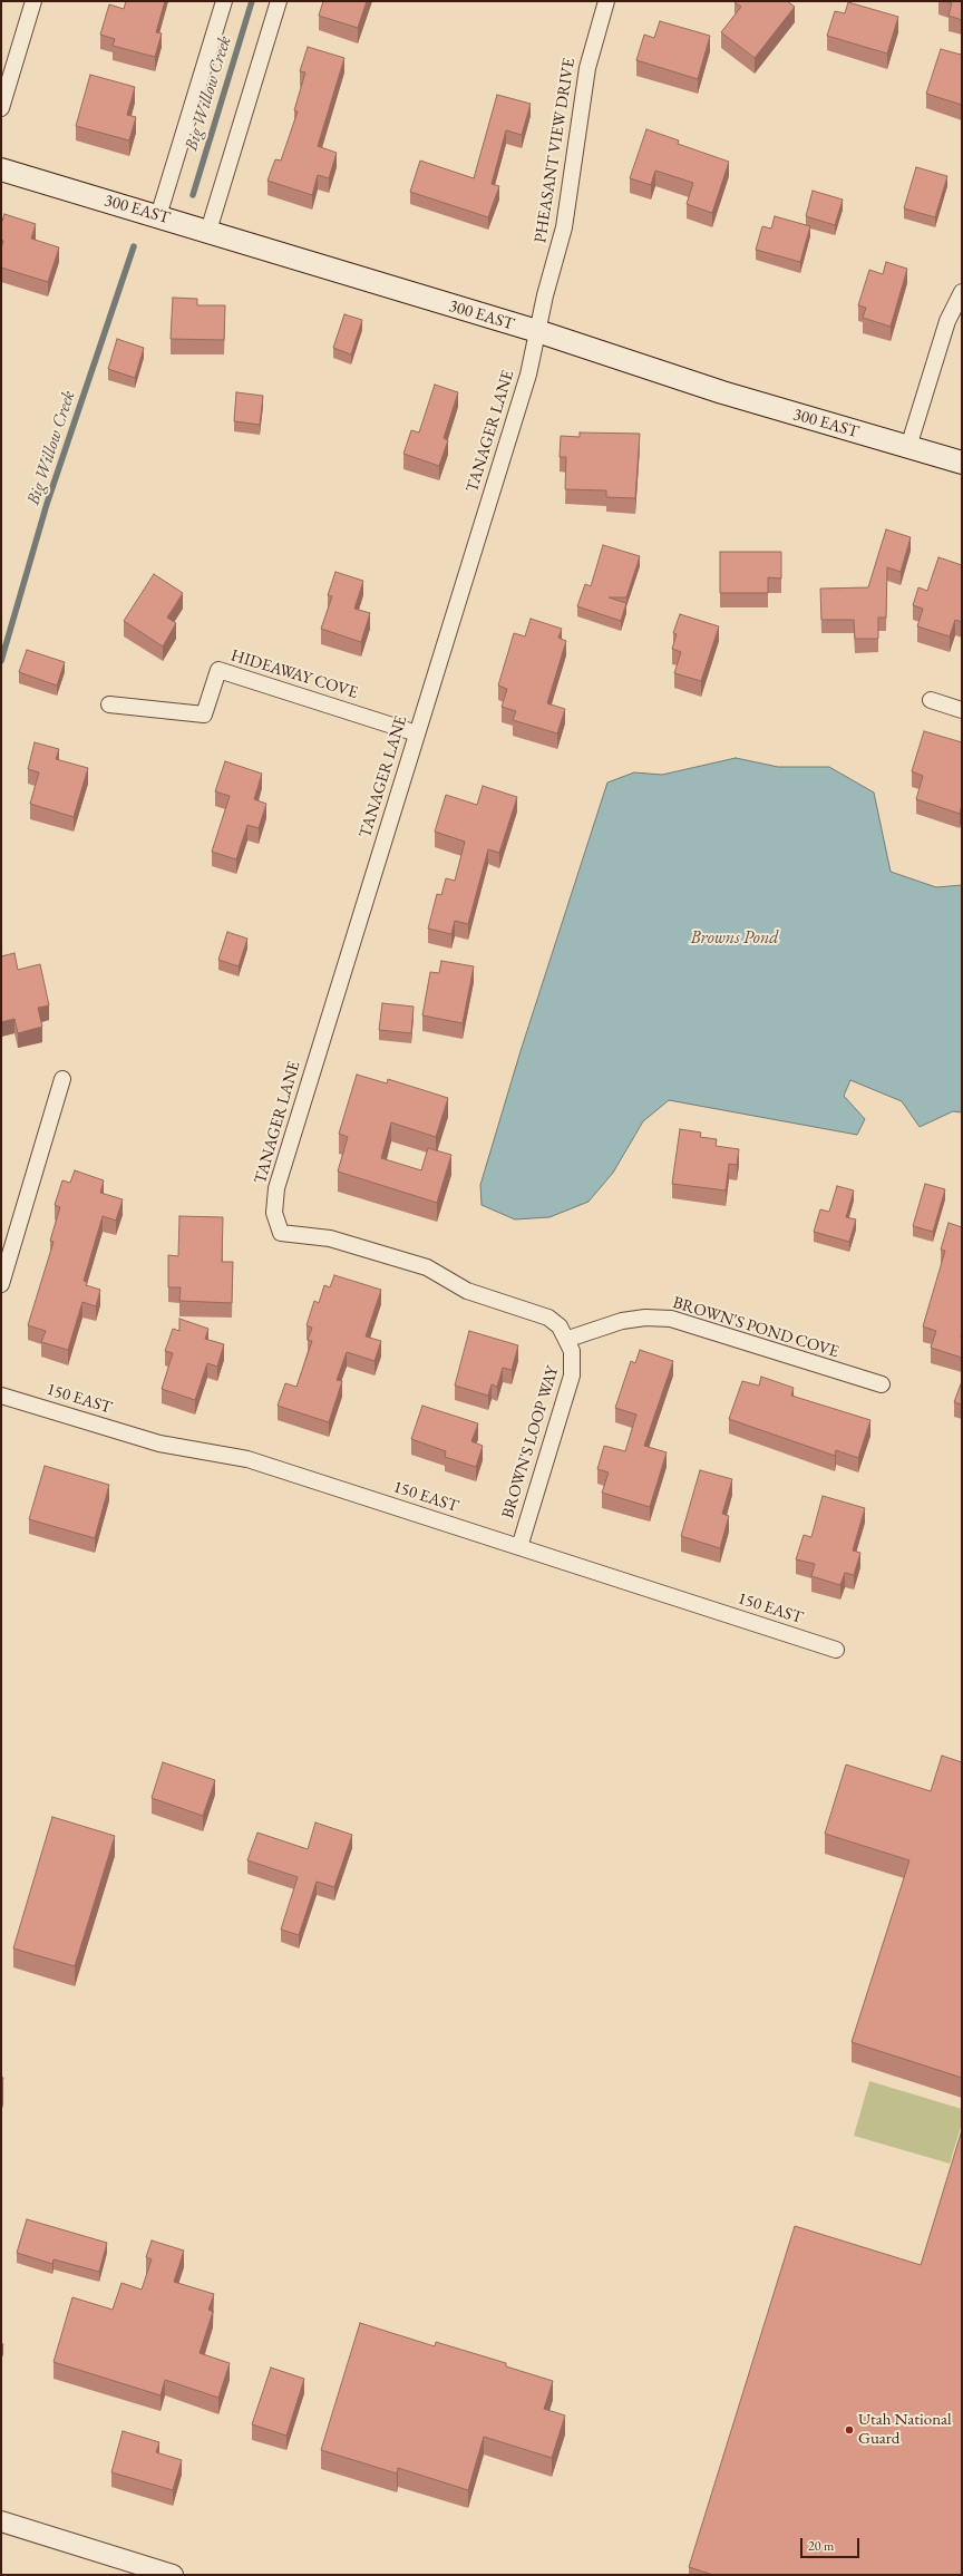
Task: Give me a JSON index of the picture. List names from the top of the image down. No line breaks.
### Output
{"streets":{"main road":["300 EAST"],"street":["PHEASANT VIEW DRIVE","TANAGER LANE","HIDEAWAY COVE","BROWN'S POND COVE","150 EAST","BROWN'S LOOP WAY"]},"crossings":[["PHEASANT VIEW DRIVE","300 EAST"],["PHEASANT VIEW DRIVE","TANAGER LANE"],["300 EAST","TANAGER LANE"],["TANAGER LANE","HIDEAWAY COVE"],["TANAGER LANE","BROWN'S LOOP WAY"],["BROWN'S POND COVE","BROWN'S LOOP WAY"],["150 EAST","BROWN'S LOOP WAY"]],"water":["Big Willow Creek","Browns Pond"],"places":["Utah National Guard"],"scale_bar":"20 m"}
